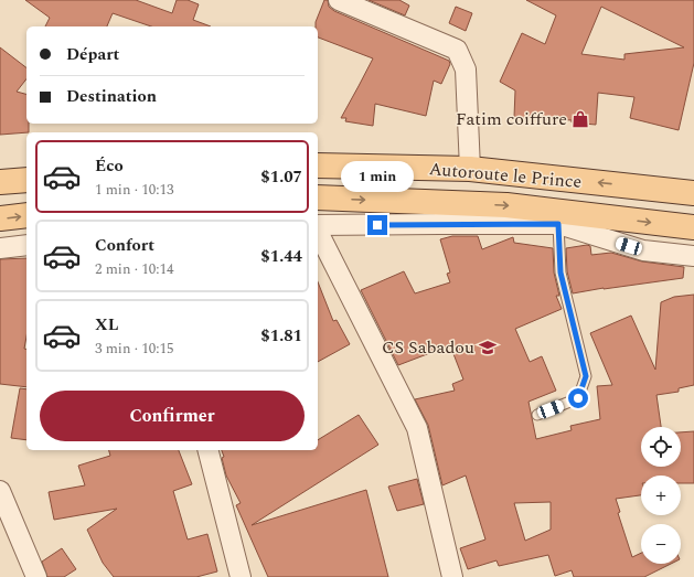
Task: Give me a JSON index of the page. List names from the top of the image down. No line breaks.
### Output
{"streets":{"main road":["Autoroute le Prince"]},"places":{"shop":["Fatim coiffure"],"school or university":["CS Sabadou"]},"page":{"banner":["Départ","Destination"],"list":[{"name":"Éco","note":"1 min · 10:13","value":"$1.07"},{"name":"Confort","note":"2 min · 10:14","value":"$1.44"},{"name":"XL","note":"3 min · 10:15","value":"$1.81"}],"bubble":"1 min","buttons":"Confirmer","map_buttons":["+","−"]}}
